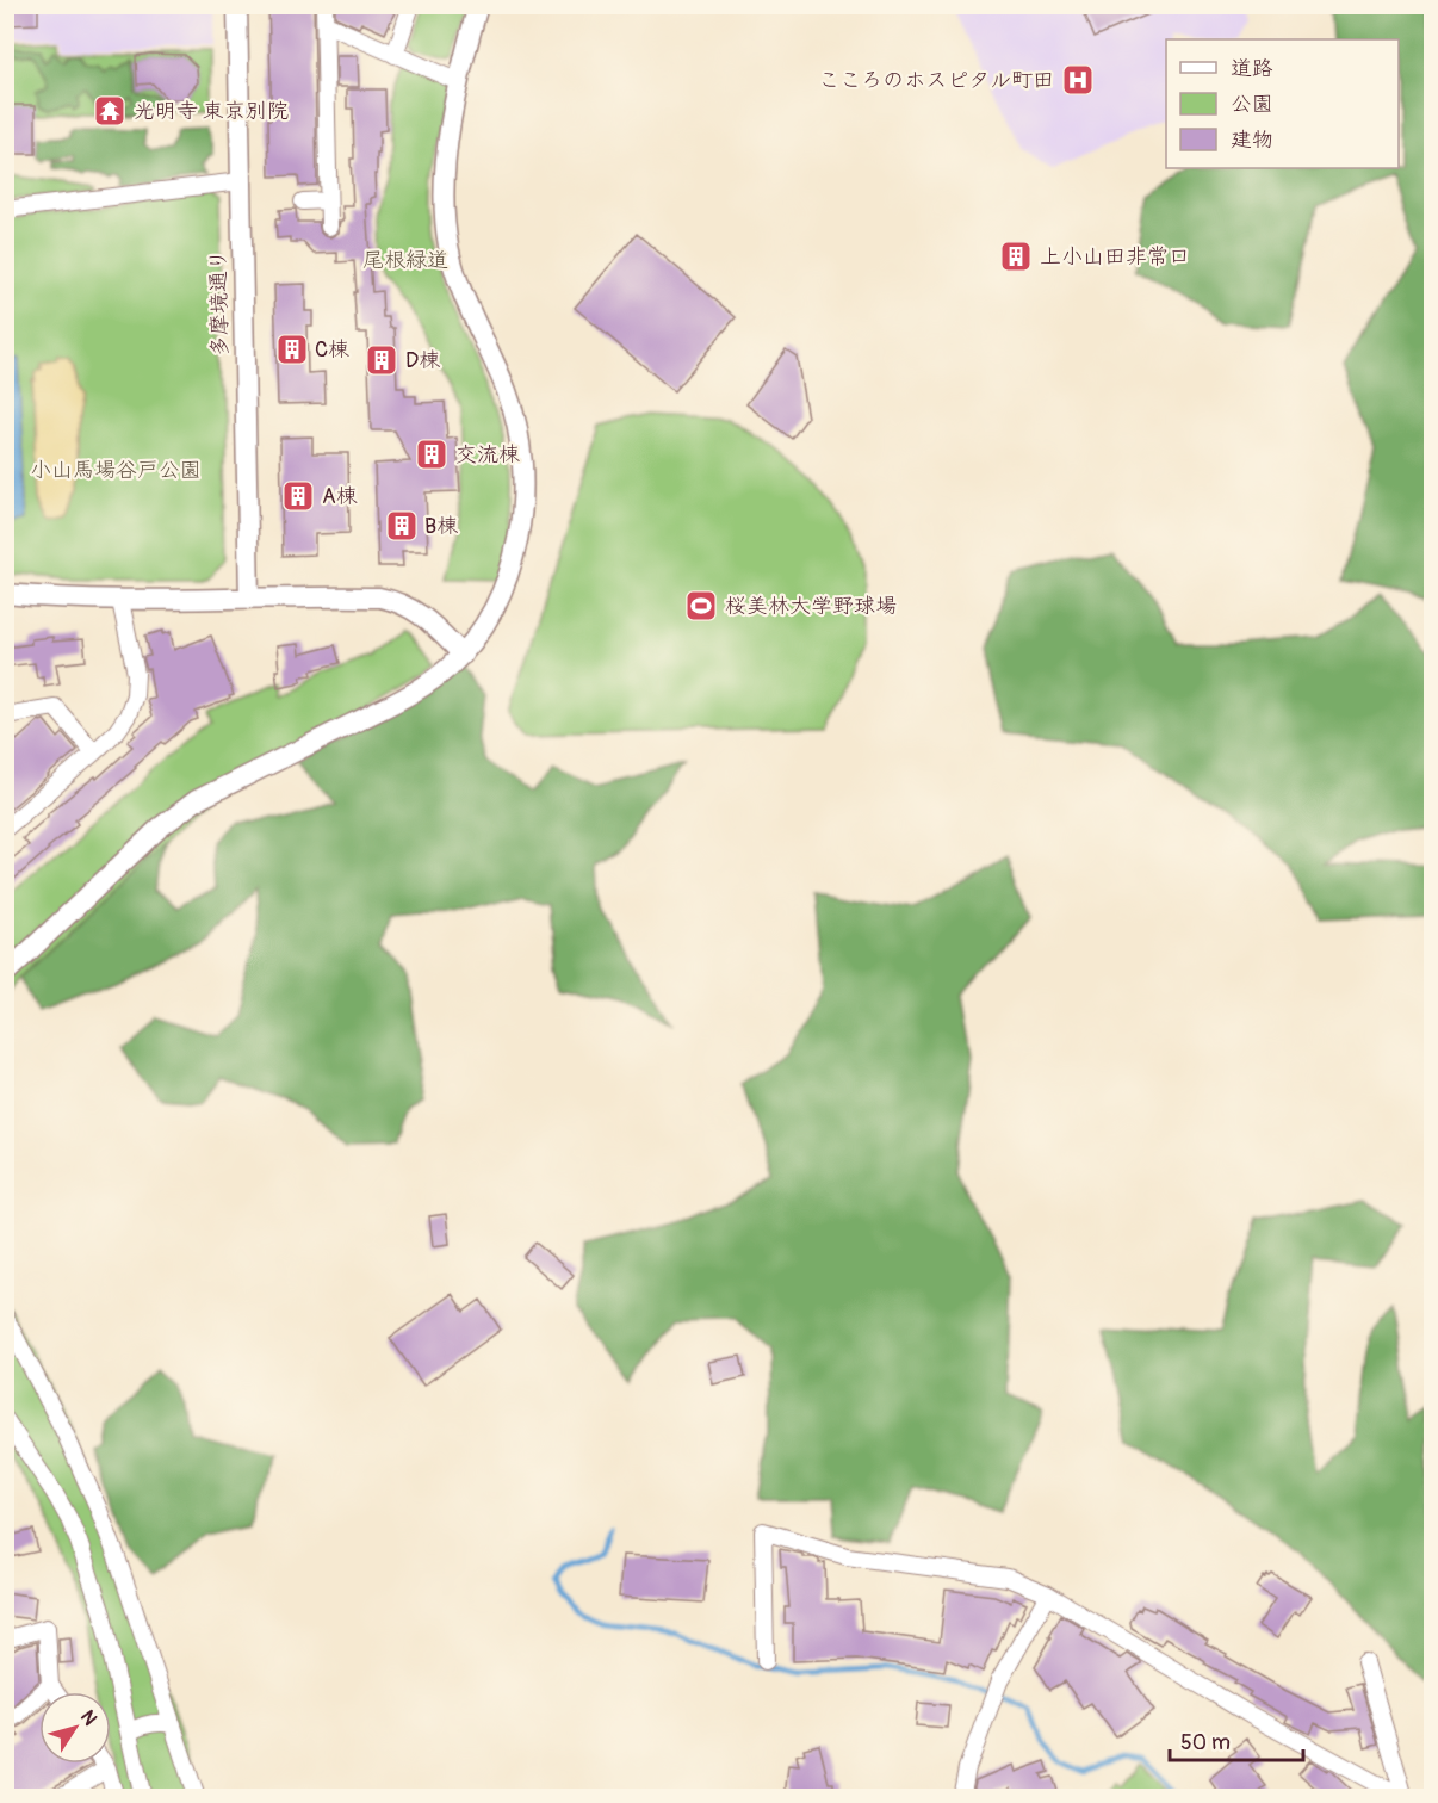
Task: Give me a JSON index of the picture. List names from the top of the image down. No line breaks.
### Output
{"streets":{"street":["多摩境通り"]},"parks":["尾根緑道","小山馬場谷戸公園"],"places":{"hospital":["こころのホスピタル町田"],"temple":["光明寺 東京別院"],"building":["上小山田非常口","C棟","D棟","交流棟","A棟","B棟"],"sports":["桜美林大学野球場"]},"legend":["道路","公園","建物"],"scale_bar":"50 m","north":"top right"}
